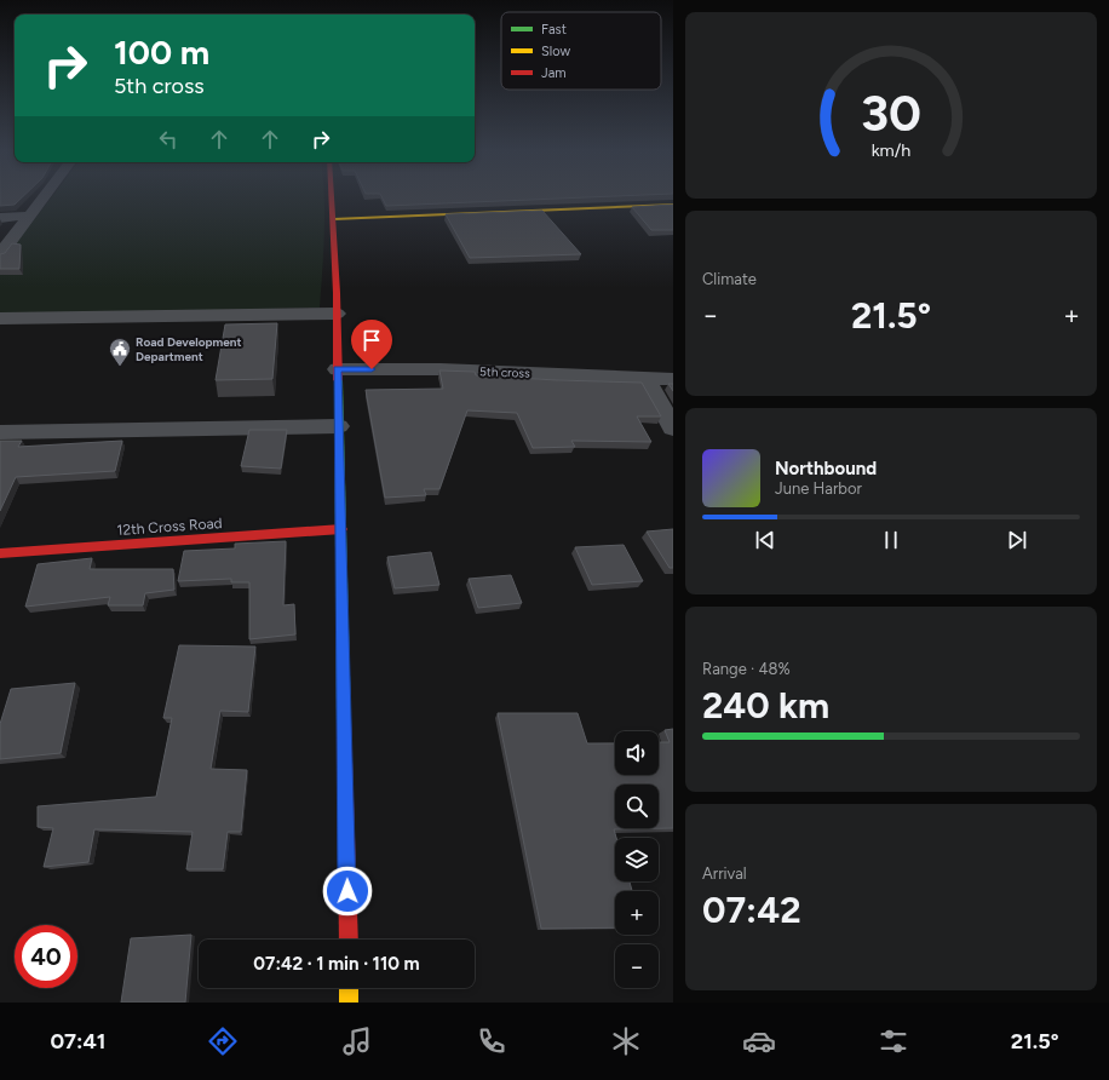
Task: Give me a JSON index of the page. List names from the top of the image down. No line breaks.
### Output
{"streets":{"street":["5th cross","12th Cross Road"]},"places":{"public building":["Road Development Department"]},"legend":["Fast","Slow","Jam"],"page":{"turn":["100 m","5th cross"],"tile":["Climate",["Range · 48%","240 km"],["Arrival","07:42"]],"heat":["−","21.5°","+"],"song":["Northbound","June Harbor"],"map_buttons":["+","−"],"limit":"40","trip":"07:42 · 1 min · 110 m","tabs":["07:41","21.5°"],"gauge":["30","km/h"]}}
